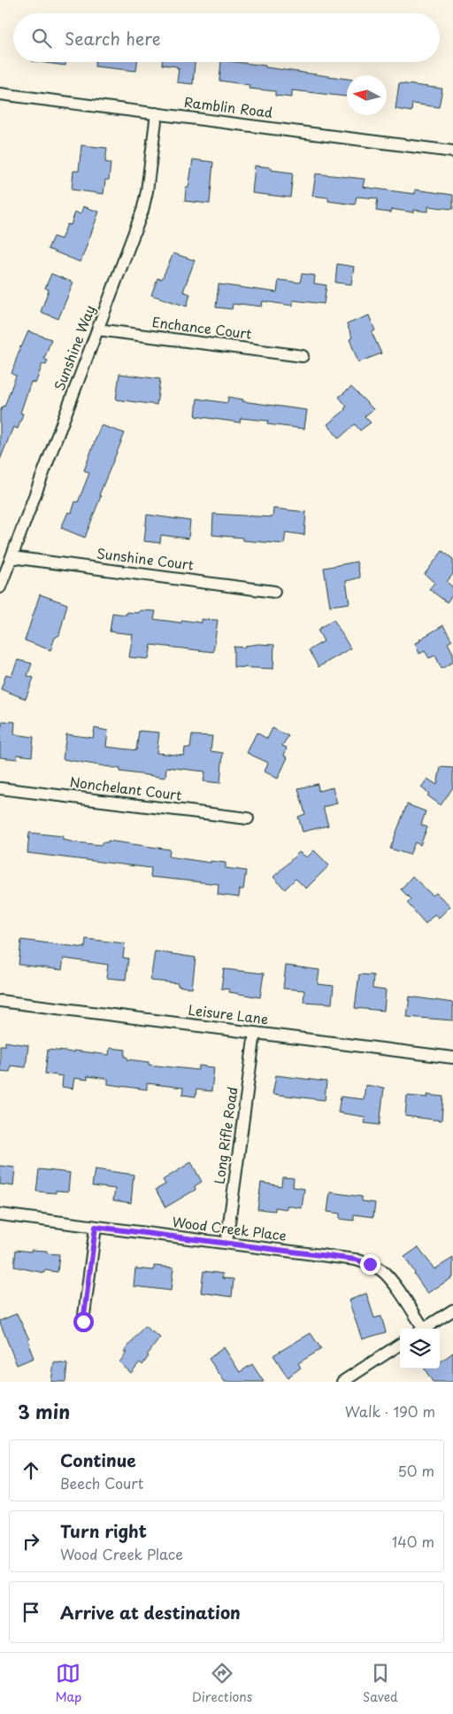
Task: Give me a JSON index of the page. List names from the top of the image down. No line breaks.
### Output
{"streets":{"street":["Ramblin Road","Enchance Court","Sunshine Way","Sunshine Court","Nonchelant Court","Leisure Lane","Long Rifle Road","Wood Creek Place"]},"crossings":[["Ramblin Road","Sunshine Way"],["Enchance Court","Sunshine Way"],["Sunshine Way","Sunshine Court"],["Leisure Lane","Long Rifle Road"],["Long Rifle Road","Wood Creek Place"]],"north":"left","page":{"search":"Search here","heading":["3 min","Walk · 190 m"],"list":[["Continue","Beech Court","50 m"],["Turn right","Wood Creek Place","140 m"],"Arrive at destination"],"nav":["Map","Directions","Saved"]}}
